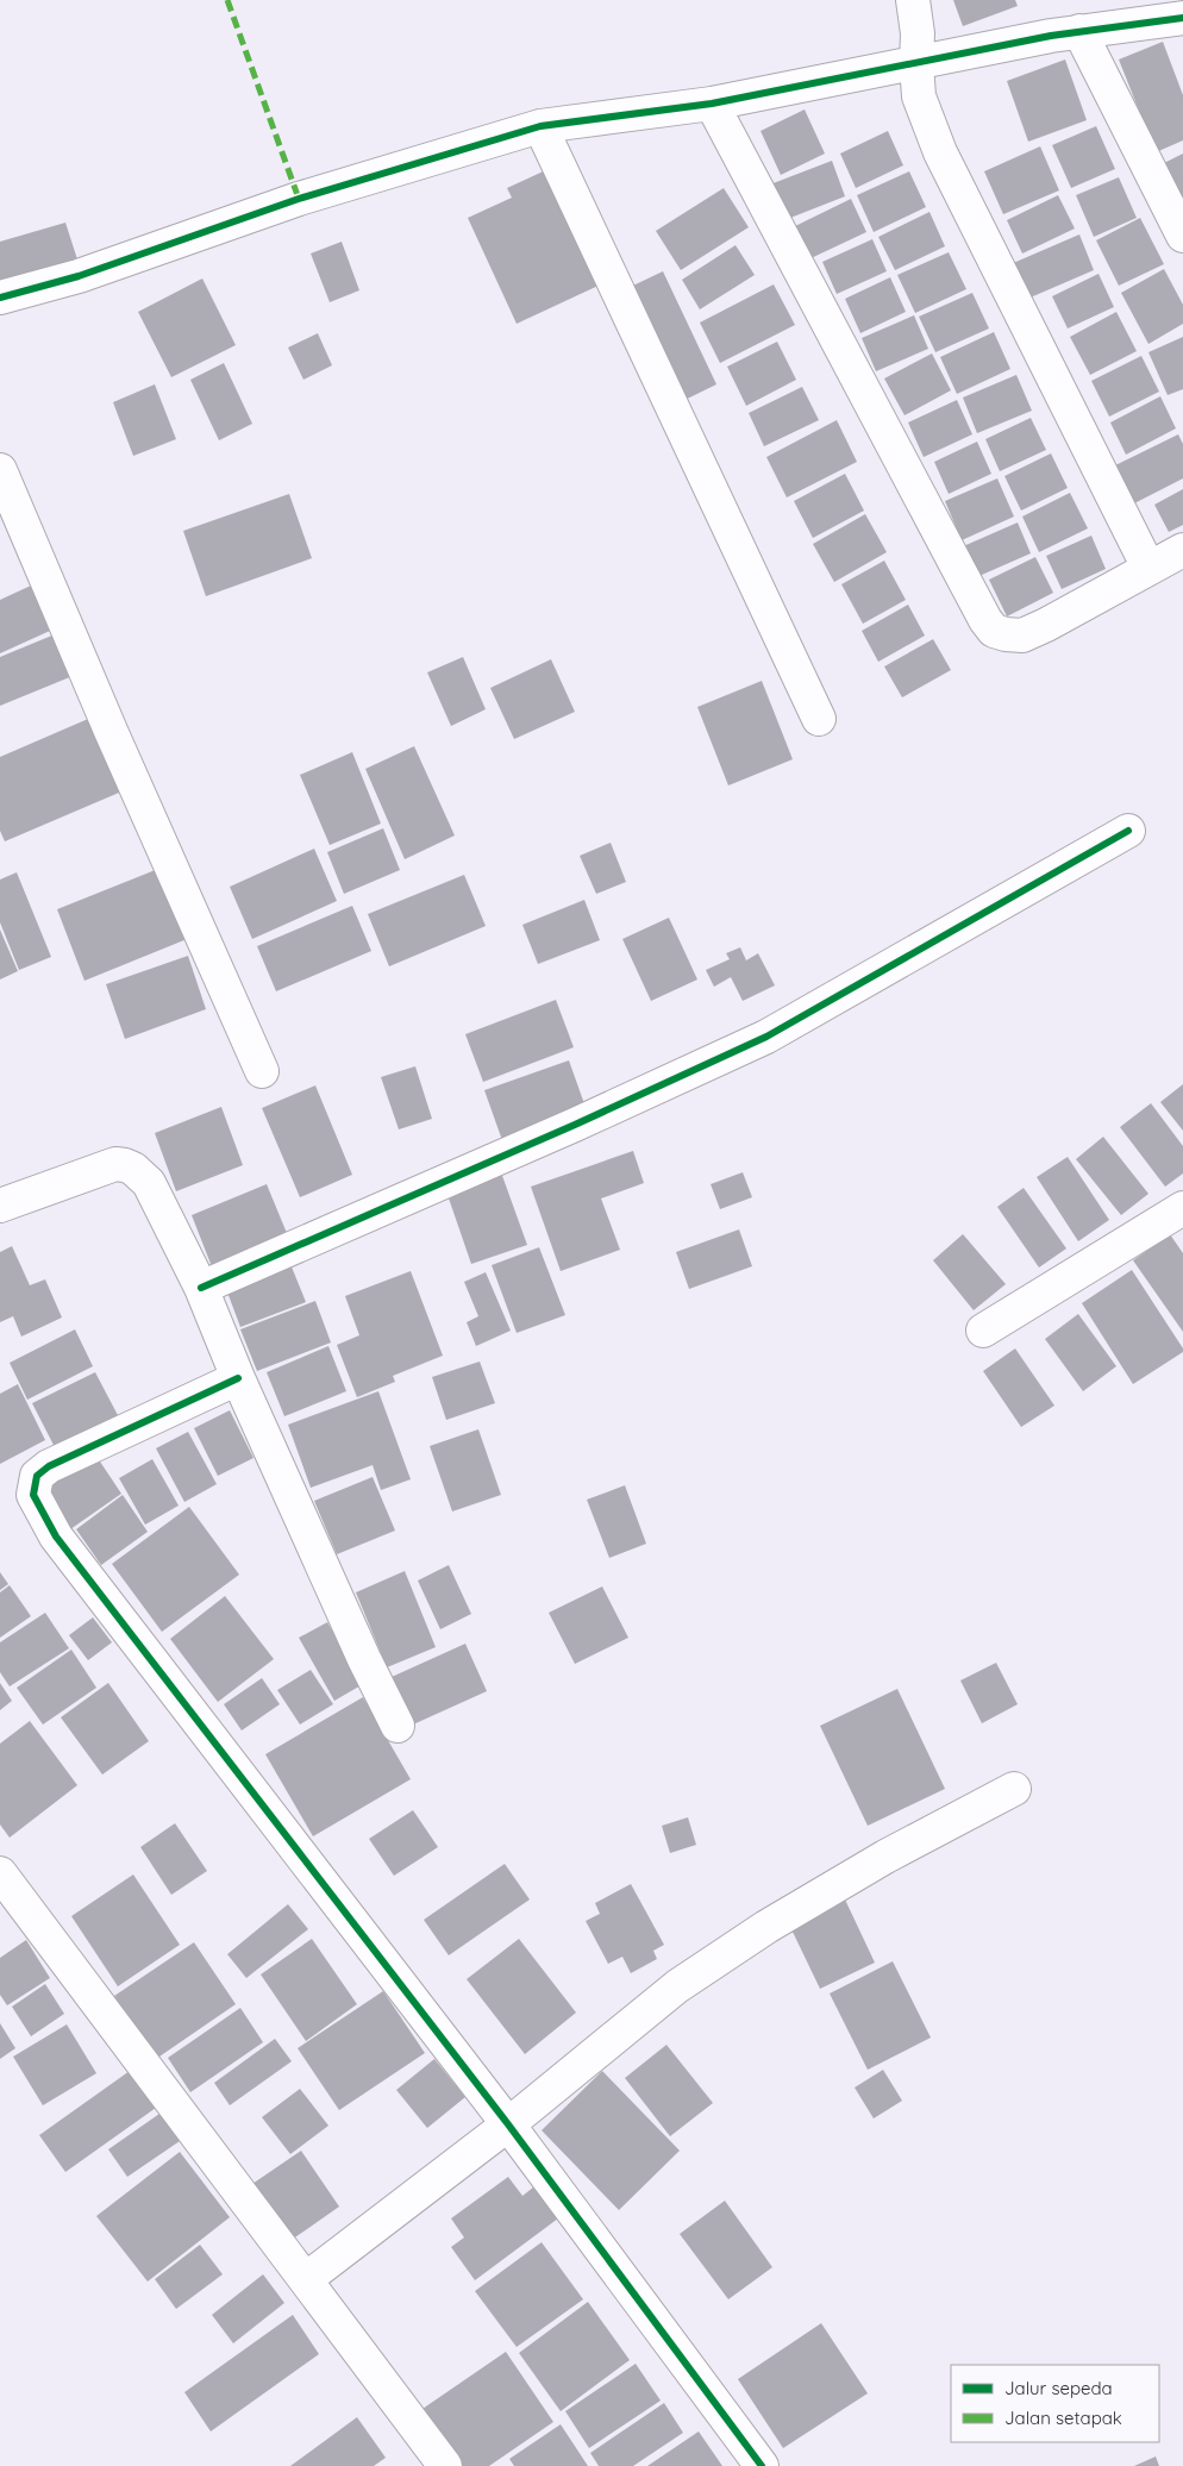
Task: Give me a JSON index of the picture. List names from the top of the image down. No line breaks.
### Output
{"legend":["Jalur sepeda","Jalan setapak"]}
